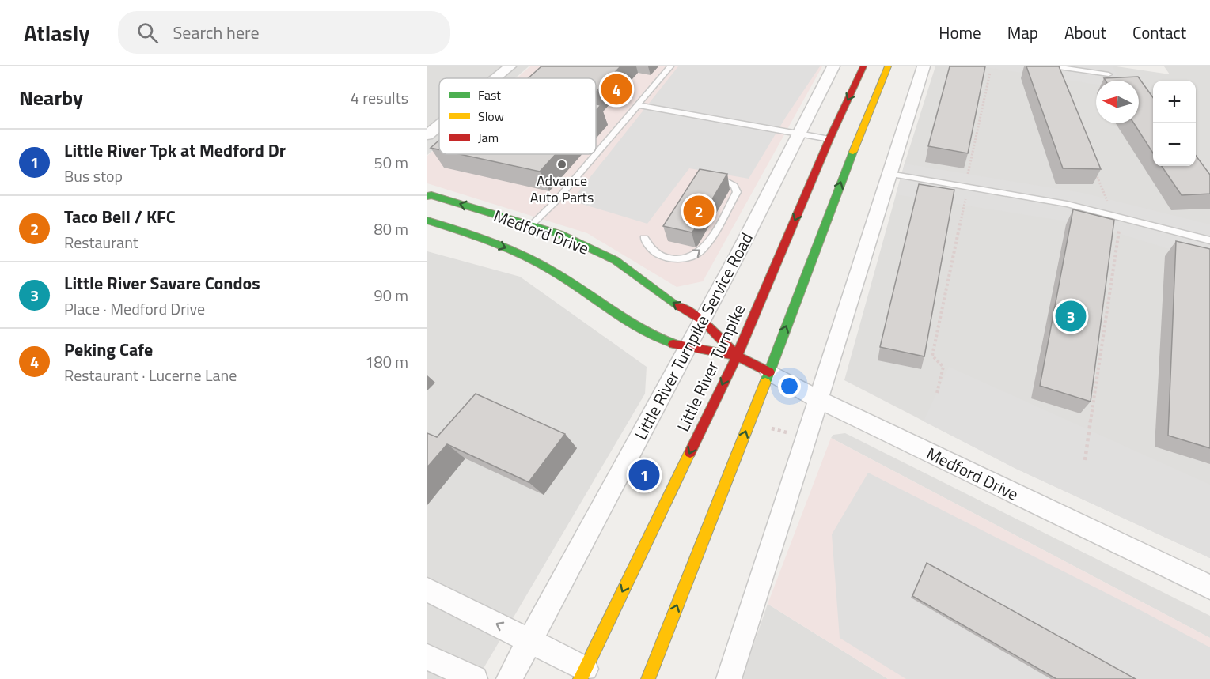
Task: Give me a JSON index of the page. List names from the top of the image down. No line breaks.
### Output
{"streets":{"main road":["Medford Drive","Little River Turnpike"],"street":["Little River Turnpike Service Road"]},"crossings":[["Medford Drive","Little River Turnpike Service Road"],["Medford Drive","Little River Turnpike"]],"places":["Advance Auto Parts"],"legend":["Fast","Slow","Jam"],"north":"left","page":{"header":"Atlasly","search":"Search here","nav":["Home","Map","About","Contact"],"heading":["Nearby","4 results"],"pins":["4","2","3","1"],"map_buttons":["+","−"],"list":[{"mark":"1","name":"Little River Tpk at Medford Dr","note":"Bus stop","value":"50 m"},{"mark":"2","name":"Taco Bell / KFC","note":"Restaurant","value":"80 m"},{"mark":"3","name":"Little River Savare Condos","note":"Place · Medford Drive","value":"90 m"},{"mark":"4","name":"Peking Cafe","note":"Restaurant · Lucerne Lane","value":"180 m"}]}}
